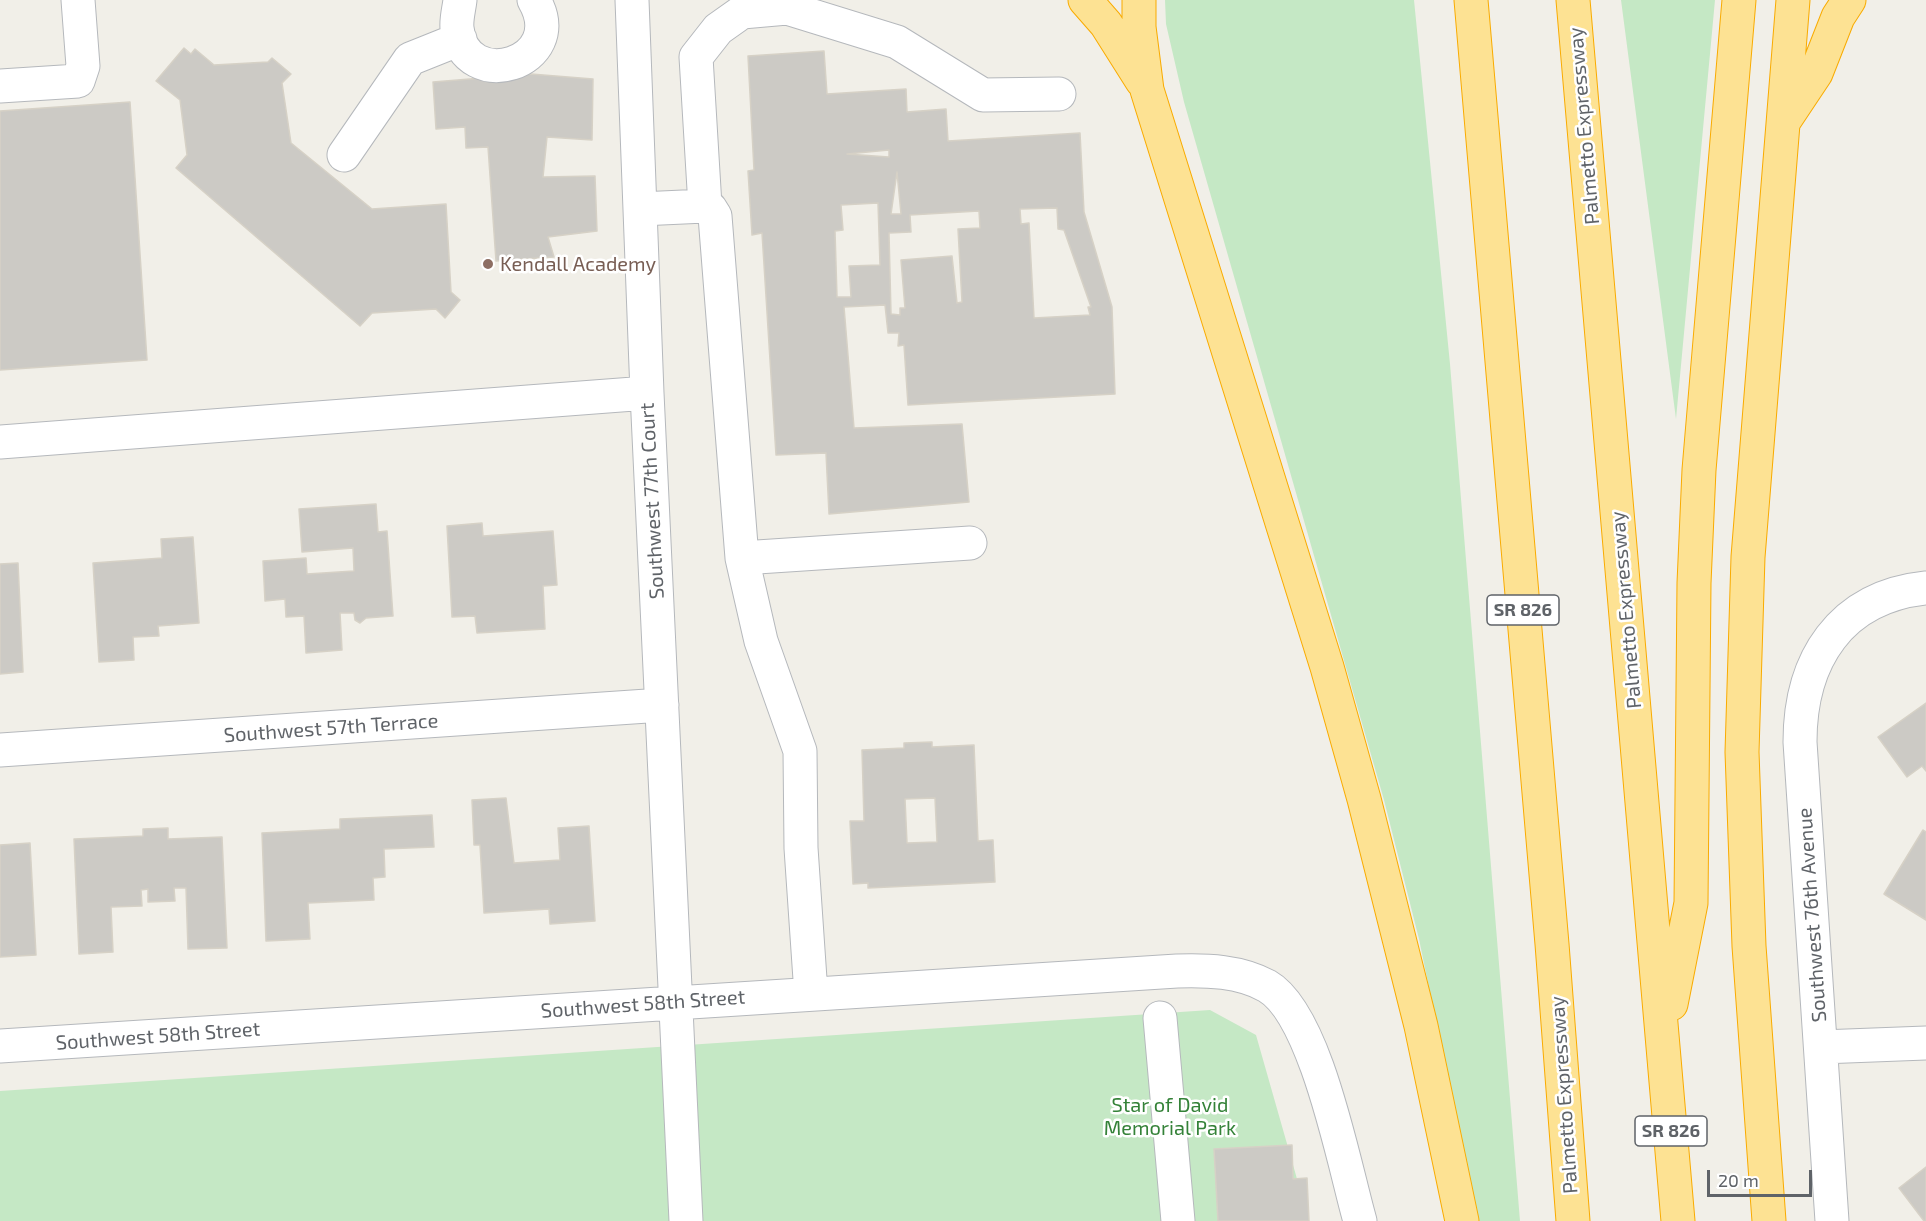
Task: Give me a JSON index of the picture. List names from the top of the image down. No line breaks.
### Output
{"streets":{"highway":["Palmetto Expressway","SR 826"],"street":["Southwest 77th Court","Southwest 57th Terrace","Southwest 76th Avenue","Southwest 58th Street"]},"crossings":[["Southwest 77th Court","Southwest 57th Terrace"],["Southwest 77th Court","Southwest 58th Street"]],"parks":["Star of David Memorial Park"],"places":["Kendall Academy"],"scale_bar":"20 m"}
